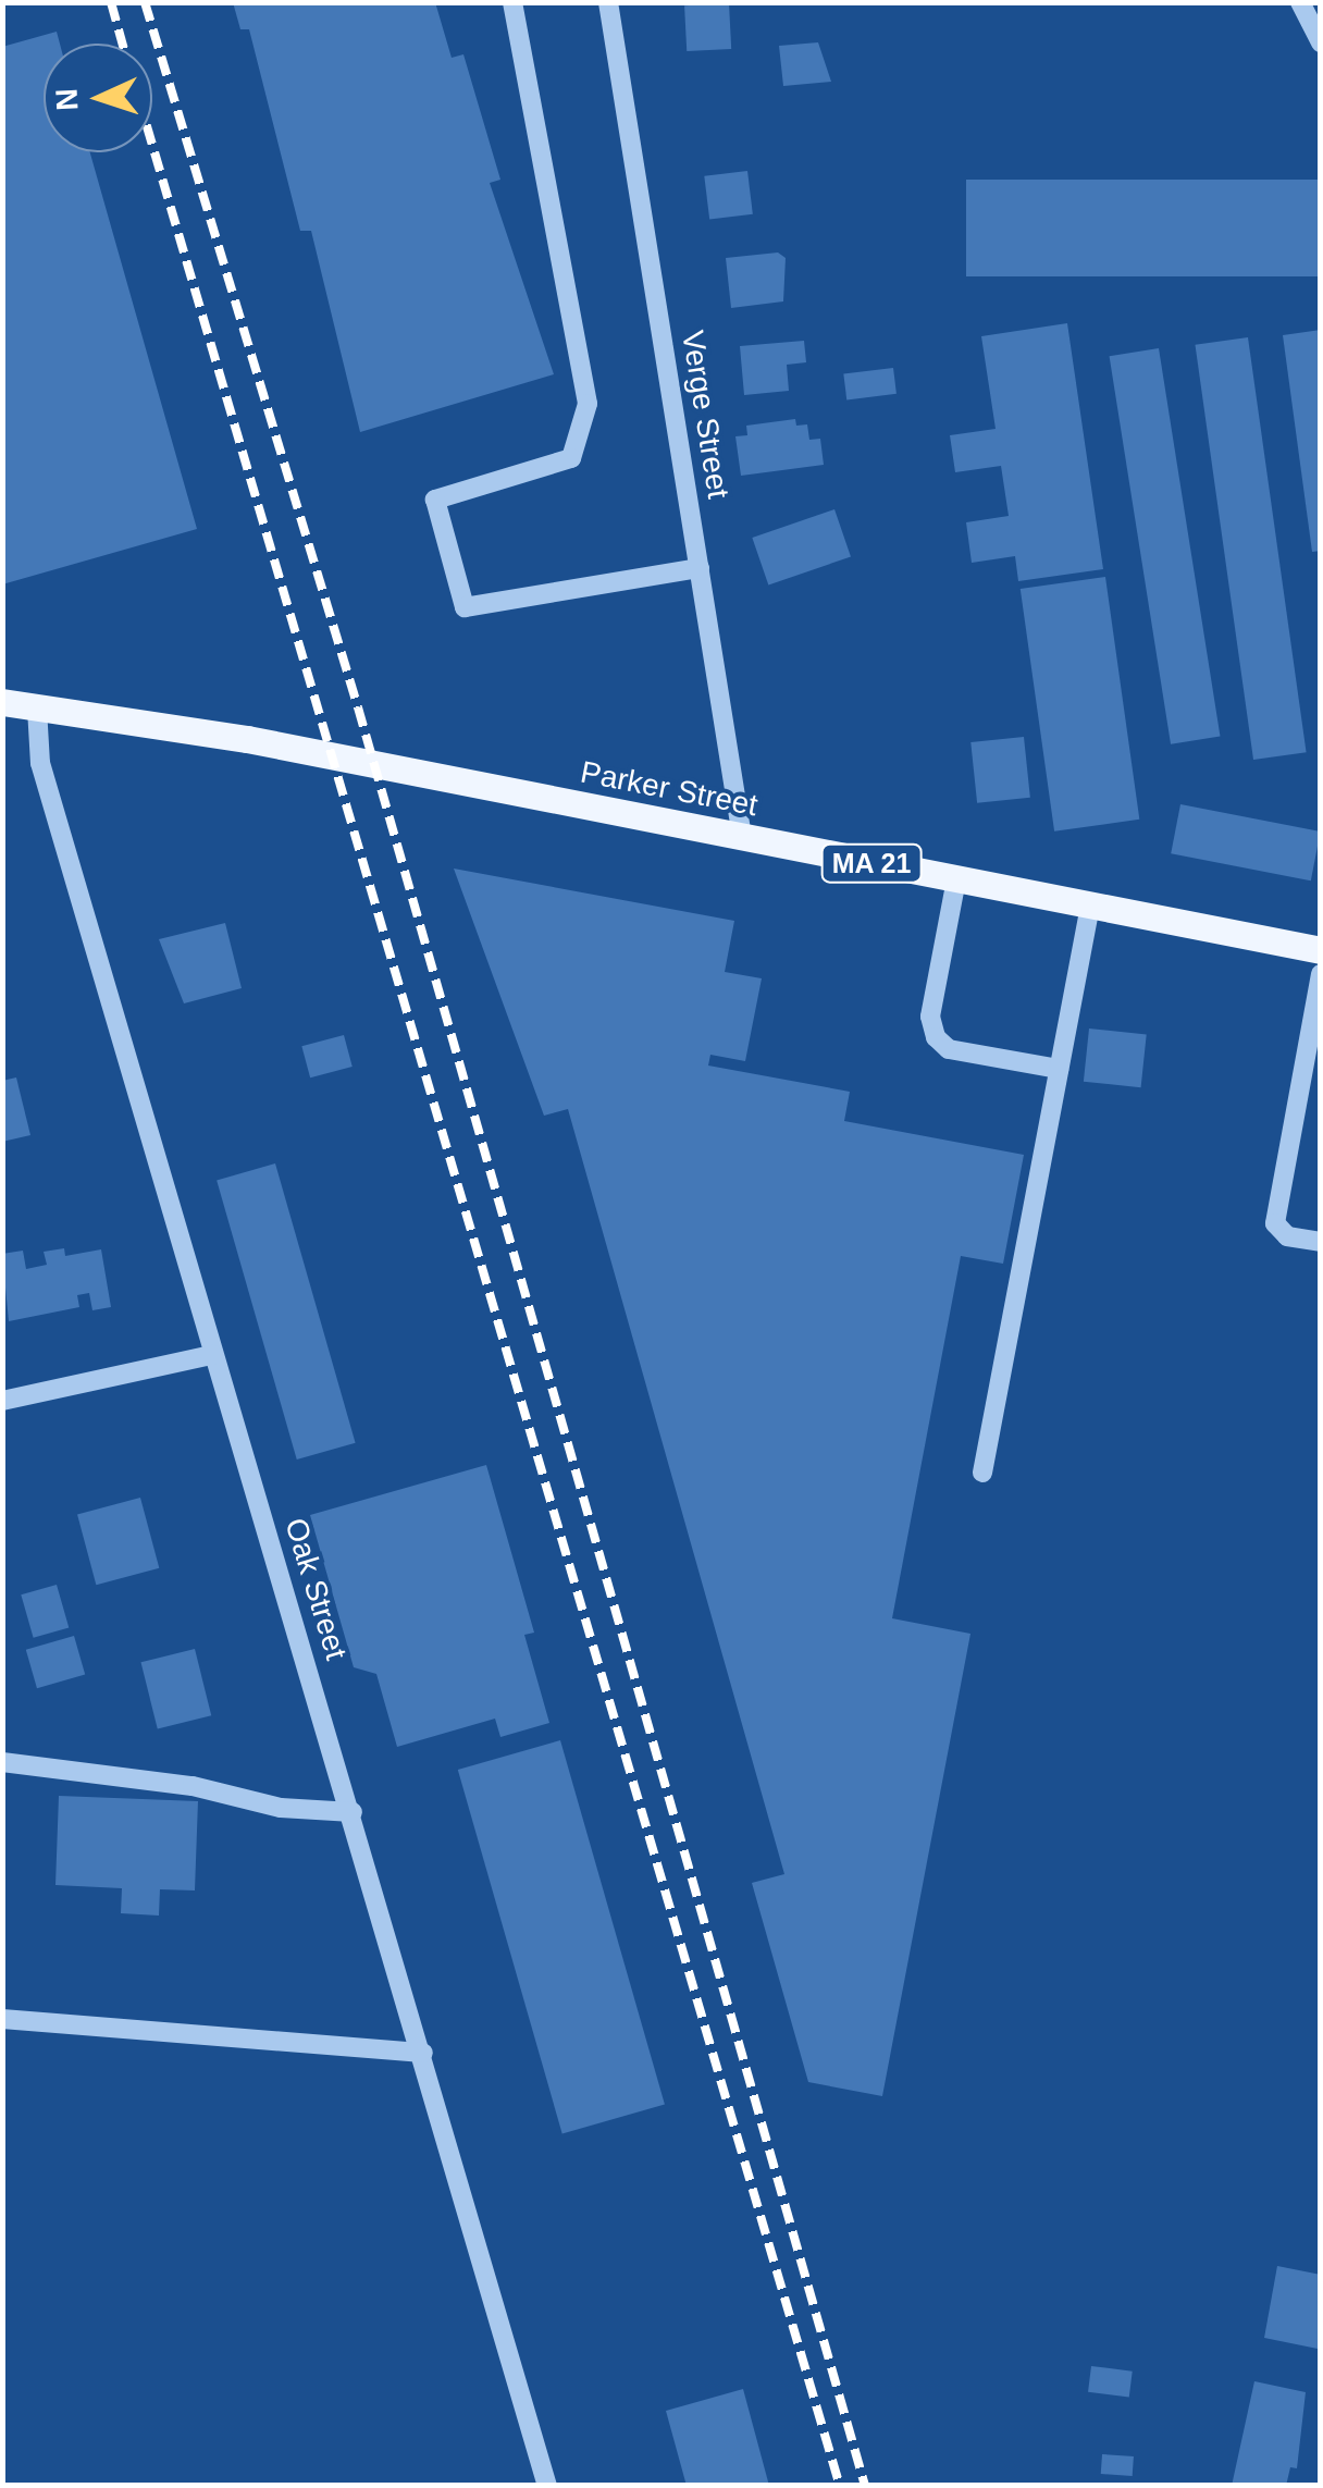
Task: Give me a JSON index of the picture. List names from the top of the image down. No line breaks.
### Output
{"streets":{"main road":["Parker Street","MA 21"],"street":["Verge Street","Oak Street"]},"crossings":[["Verge Street","Parker Street"],["Parker Street","Oak Street"]],"north":"left"}
